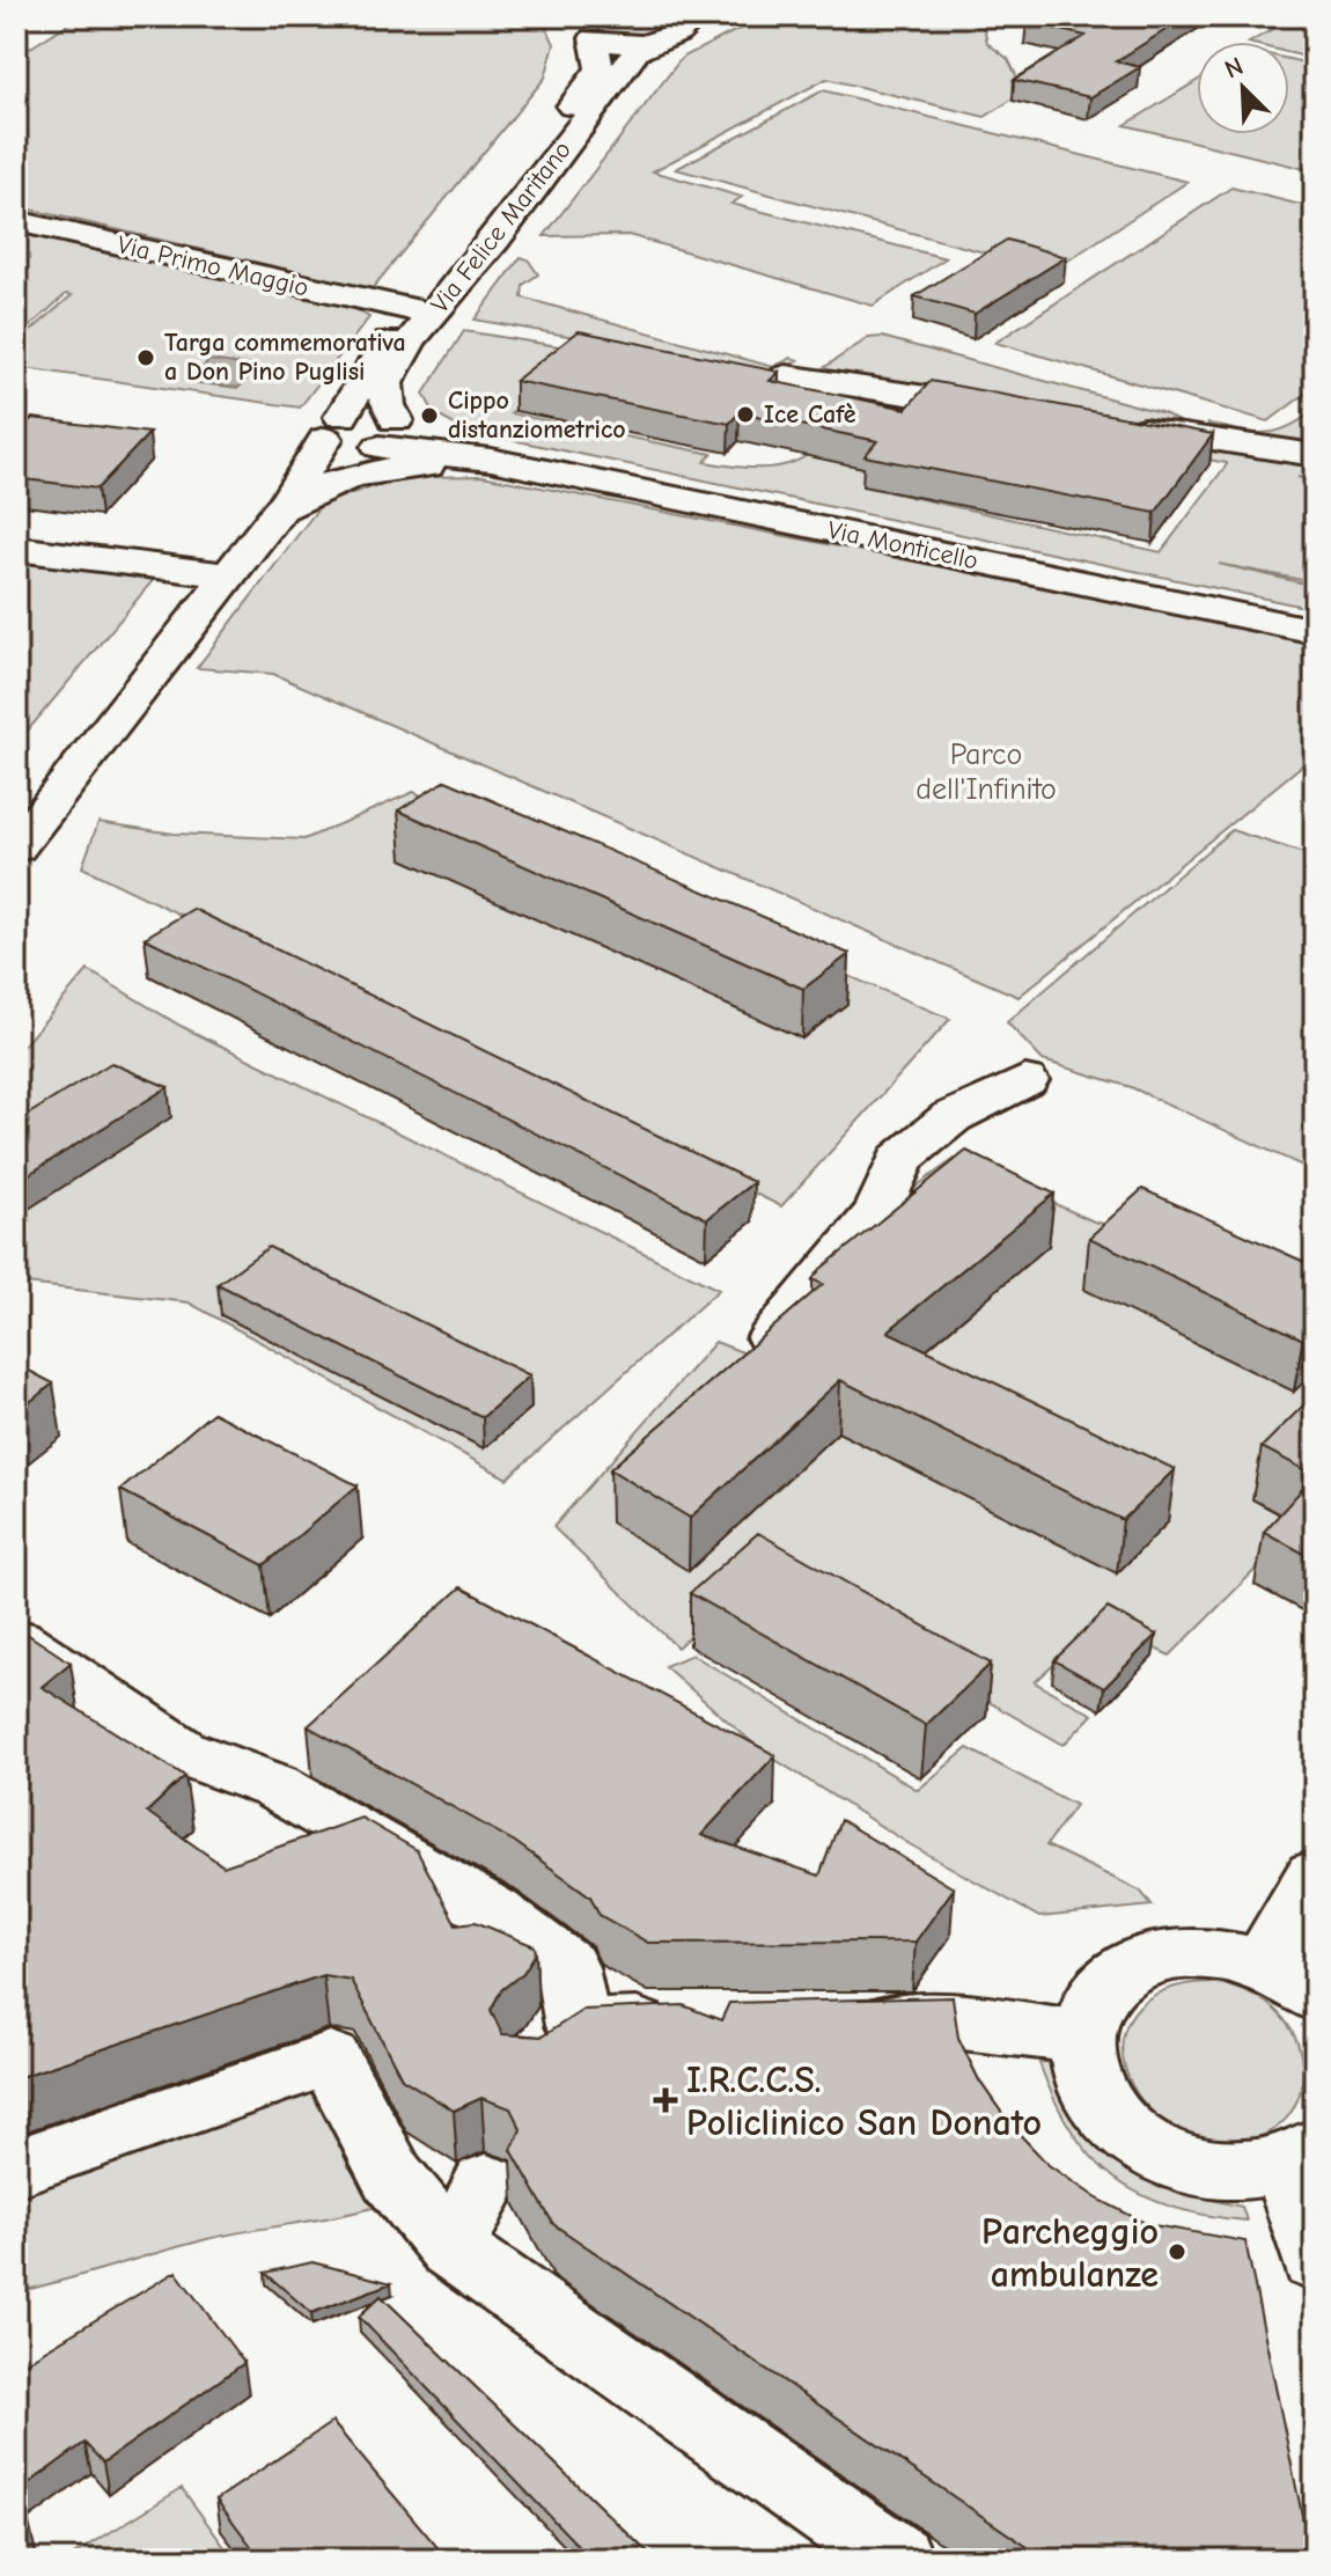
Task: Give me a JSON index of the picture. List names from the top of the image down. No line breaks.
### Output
{"streets":{"street":["Via Felice Maritano","Via Primo Maggio","Via Monticello"]},"crossings":[["Via Felice Maritano","Via Primo Maggio"],["Via Felice Maritano","Via Monticello"]],"parks":["Parco dell'Infinito"],"places":{"other":["Targa commemorativa a Don Pino Puglisi","Ice Cafè","Cippo distanziometrico","Parcheggio ambulanze"],"health":["I.R.C.C.S. Policlinico San Donato"]},"north":"top left"}
